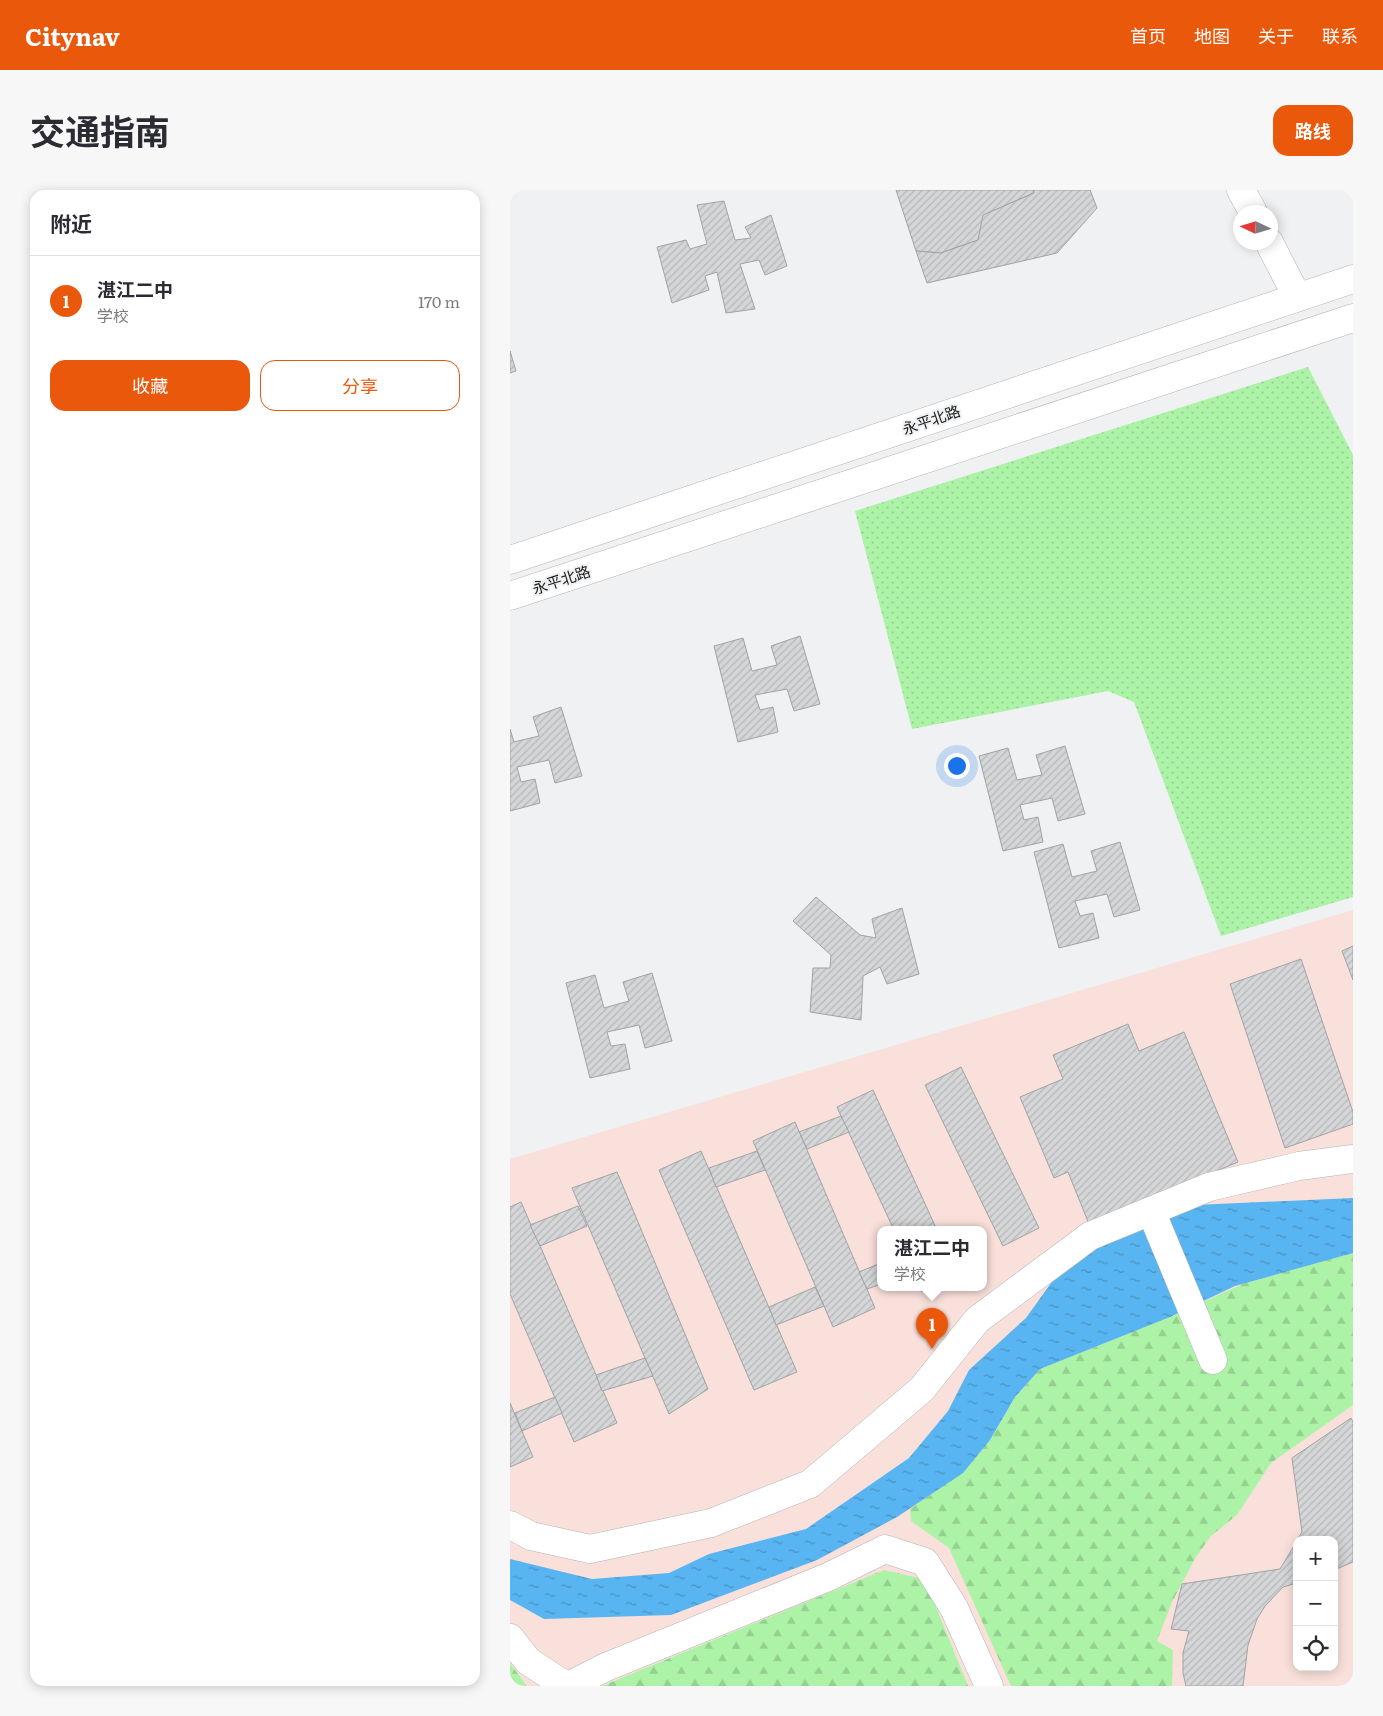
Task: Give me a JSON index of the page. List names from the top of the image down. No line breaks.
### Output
{"streets":{"street":["永平北路"]},"north":"left","page":{"header":"Citynav","nav":["首页","地图","关于","联系"],"title":"交通指南","buttons":["路线",["收藏","分享"]],"heading":"附近","list":[{"mark":"1","name":"湛江二中","note":"学校","value":"170 m"}],"popup":["湛江二中","学校"],"pins":"1","map_buttons":["+","−"]}}
